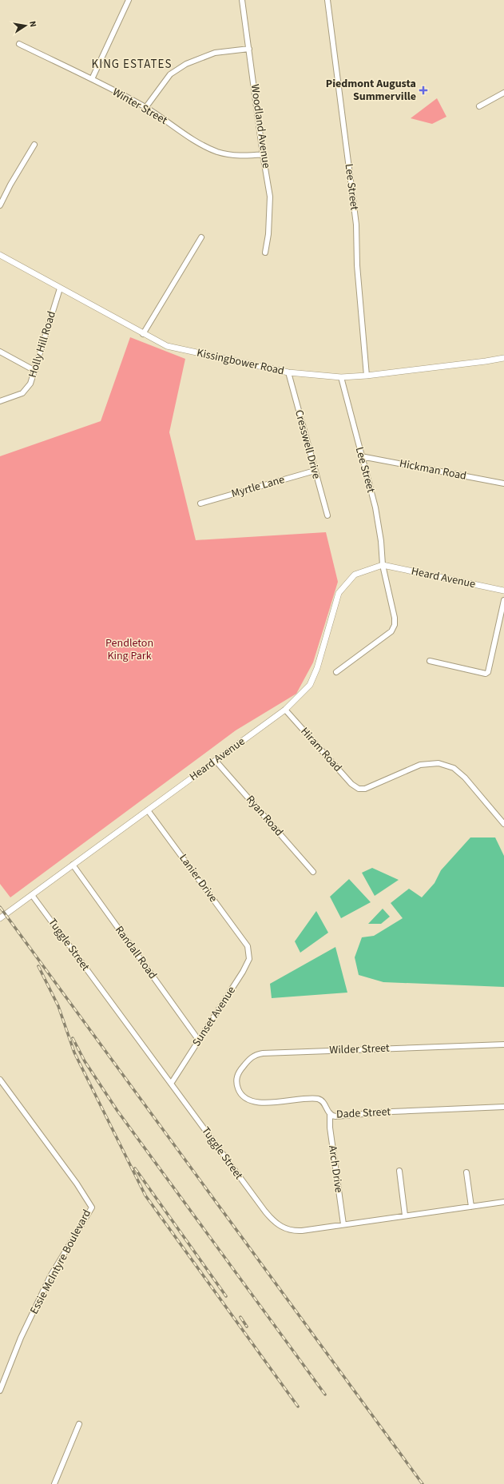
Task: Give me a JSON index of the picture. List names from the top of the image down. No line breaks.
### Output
{"streets":{"street":["Winter Street","Woodland Avenue","Lee Street","Holly Hill Road","Kissingbower Road","Cresswell Drive","Hickman Road","Myrtle Lane","Heard Avenue","Hiram Road","Ryan Road","Lanier Drive","Tuggle Street","Randall Road","Sunset Avenue","Wilder Street","Dade Street","Arch Drive","Essie McIntyre Boulevard"]},"crossings":[["Winter Street","Woodland Avenue"],["Lee Street","Kissingbower Road"],["Lee Street","Hickman Road"],["Lee Street","Heard Avenue"],["Holly Hill Road","Kissingbower Road"],["Kissingbower Road","Cresswell Drive"],["Cresswell Drive","Myrtle Lane"],["Heard Avenue","Hiram Road"],["Heard Avenue","Ryan Road"],["Heard Avenue","Lanier Drive"],["Heard Avenue","Tuggle Street"],["Heard Avenue","Randall Road"],["Lanier Drive","Sunset Avenue"],["Tuggle Street","Sunset Avenue"],["Tuggle Street","Arch Drive"],["Randall Road","Sunset Avenue"],["Wilder Street","Dade Street"],["Dade Street","Arch Drive"]],"districts":["KING ESTATES"],"parks":["Pendleton King Park"],"places":{"health":["Piedmont Augusta Summerville"]},"north":"right"}
